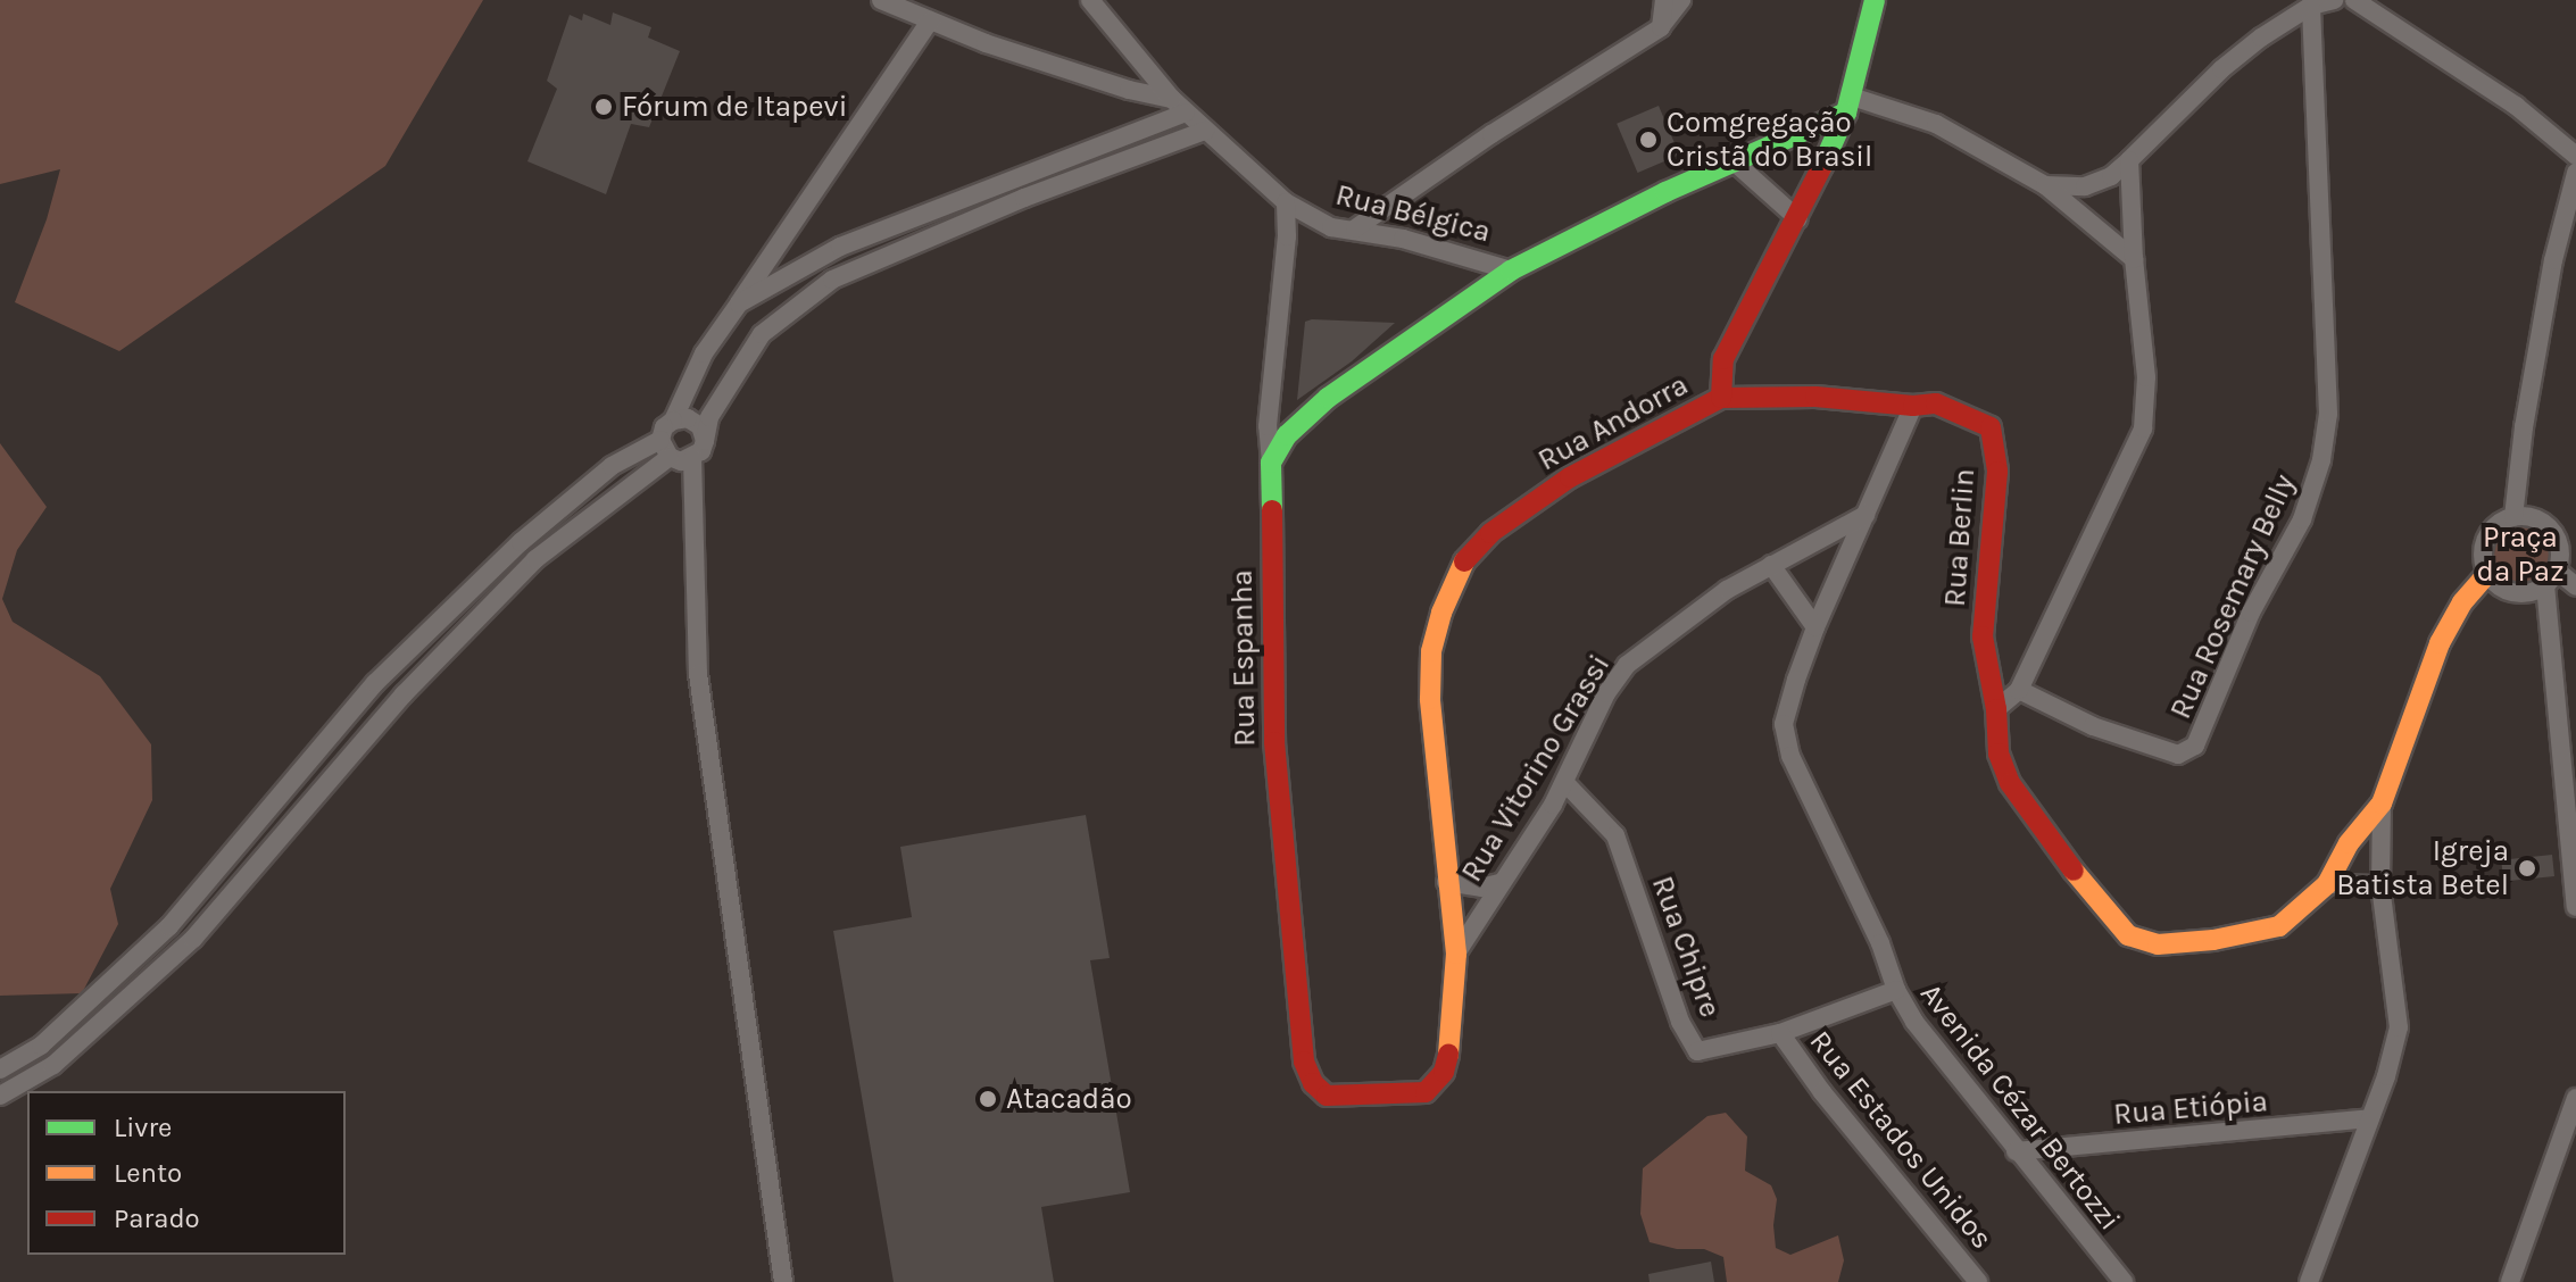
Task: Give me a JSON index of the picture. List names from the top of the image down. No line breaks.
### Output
{"streets":{"street":["Rua Bélgica","Rua Andorra","Rua Berlin","Rua Rosemary Belly","Rua Espanha","Rua Vitorino Grassi","Rua Chipre","Avenida Cézar Bertozzi","Rua Etiópia","Rua Estados Unidos"]},"crossings":[["Rua Bélgica","Rua Andorra"],["Rua Andorra","Rua Berlin"],["Rua Andorra","Rua Espanha"],["Rua Andorra","Rua Vitorino Grassi"],["Rua Berlin","Avenida Cézar Bertozzi"],["Rua Vitorino Grassi","Rua Chipre"],["Rua Vitorino Grassi","Avenida Cézar Bertozzi"],["Rua Chipre","Avenida Cézar Bertozzi"],["Rua Chipre","Rua Estados Unidos"],["Avenida Cézar Bertozzi","Rua Etiópia"]],"parks":["Praça da Paz"],"places":["Fórum de Itapevi","Comgregação Cristã do Brasil","Igreja Batista Betel","Atacadão"],"legend":["Livre","Lento","Parado"]}
